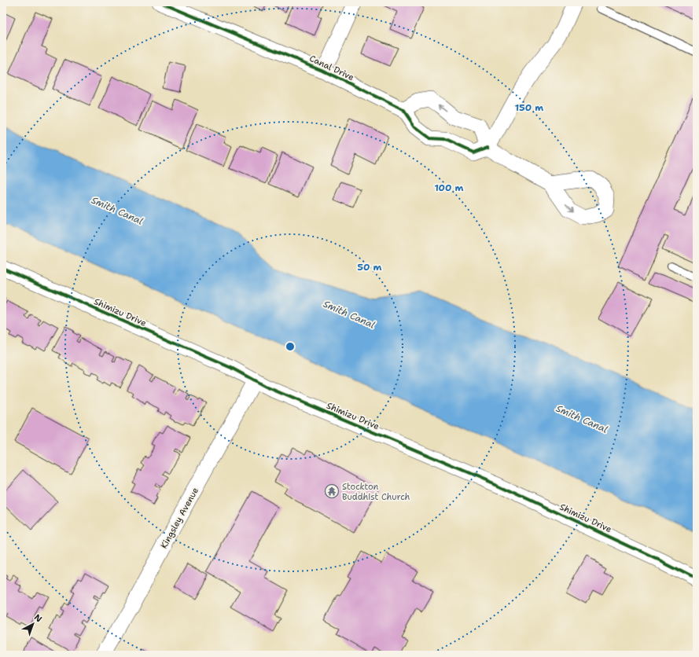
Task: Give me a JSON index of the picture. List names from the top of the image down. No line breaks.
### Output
{"streets":{"street":["Canal Drive","Shimizu Drive","Kingsley Avenue"]},"crossings":[["Shimizu Drive","Kingsley Avenue"]],"water":["Smith Canal"],"places":{"temple":["Stockton Buddhist Church"]},"north":"top right","rings":["150 m","100 m","50 m"]}
